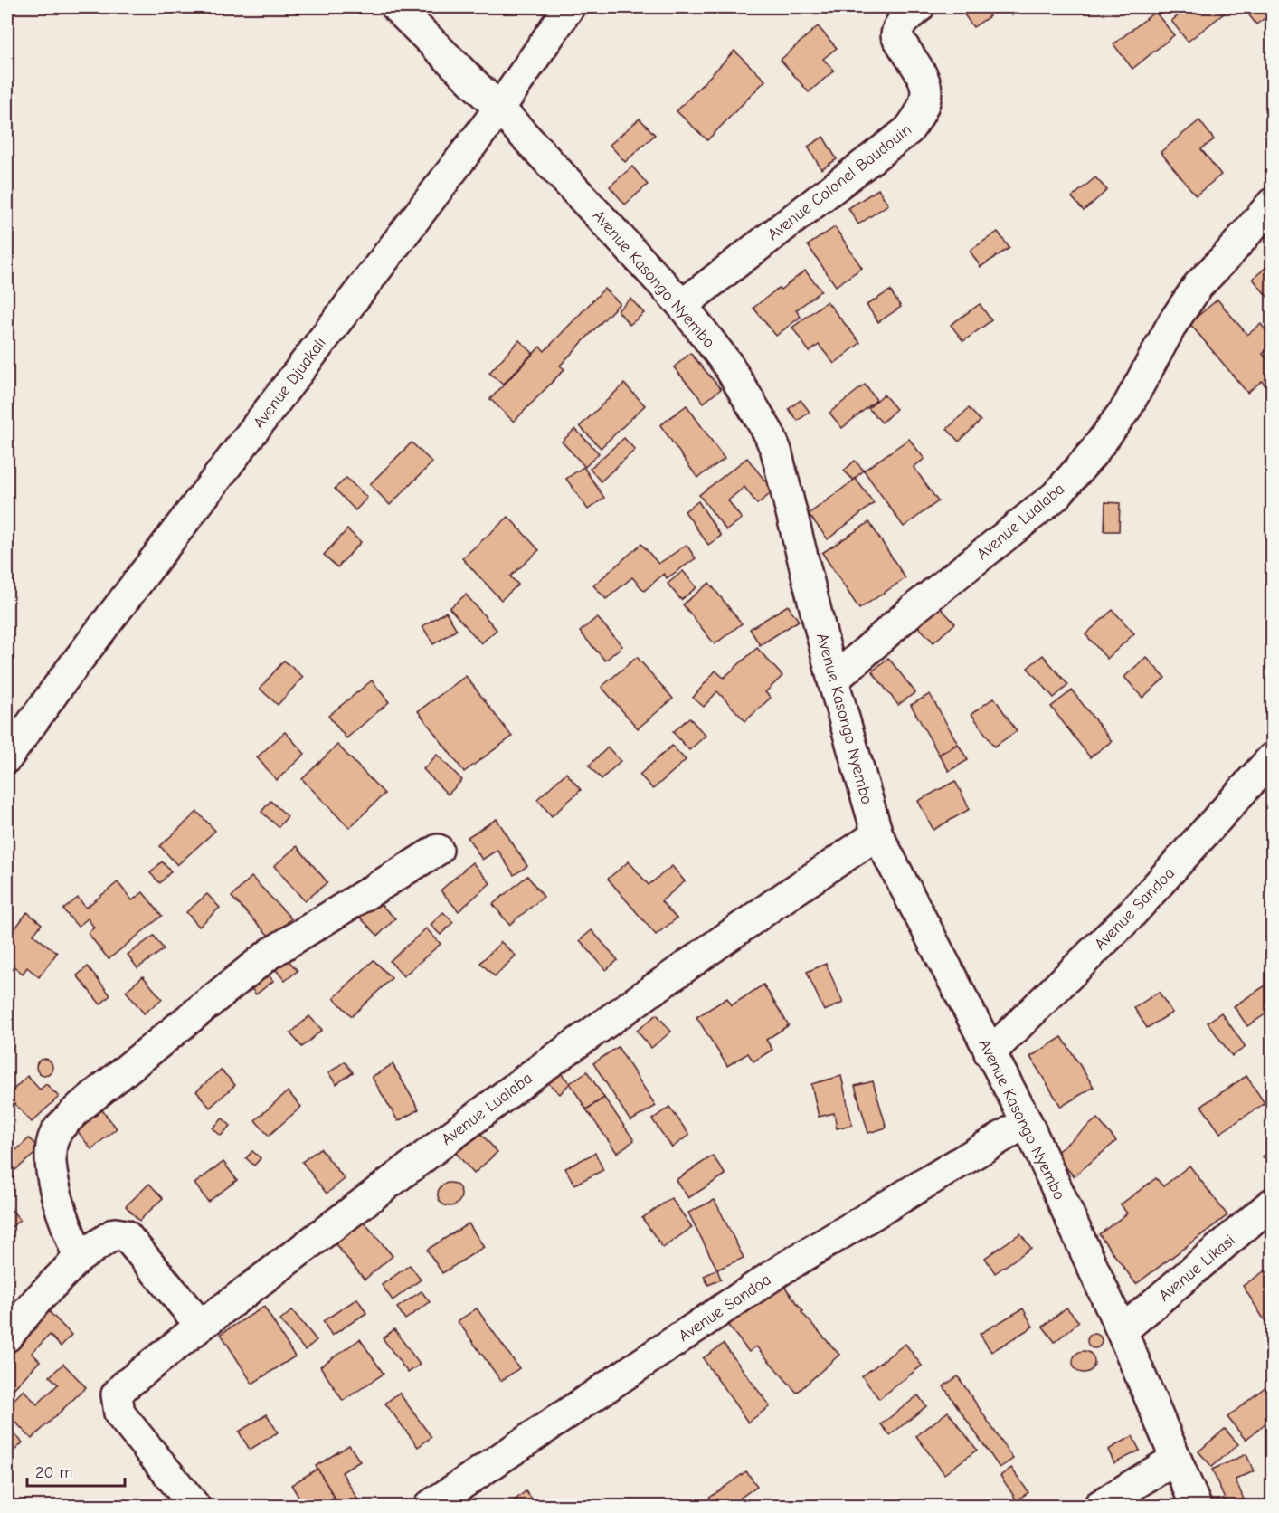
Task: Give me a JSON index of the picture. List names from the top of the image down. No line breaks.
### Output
{"streets":{"street":["Avenue Colonel Baudouin","Avenue Kasongo Nyembo","Avenue Djuakali","Avenue Lualaba","Avenue Sandoa","Avenue Likasi"]},"crossings":[["Avenue Colonel Baudouin","Avenue Kasongo Nyembo"],["Avenue Kasongo Nyembo","Avenue Djuakali"],["Avenue Kasongo Nyembo","Avenue Lualaba"],["Avenue Kasongo Nyembo","Avenue Sandoa"],["Avenue Kasongo Nyembo","Avenue Likasi"]],"scale_bar":"20 m"}
